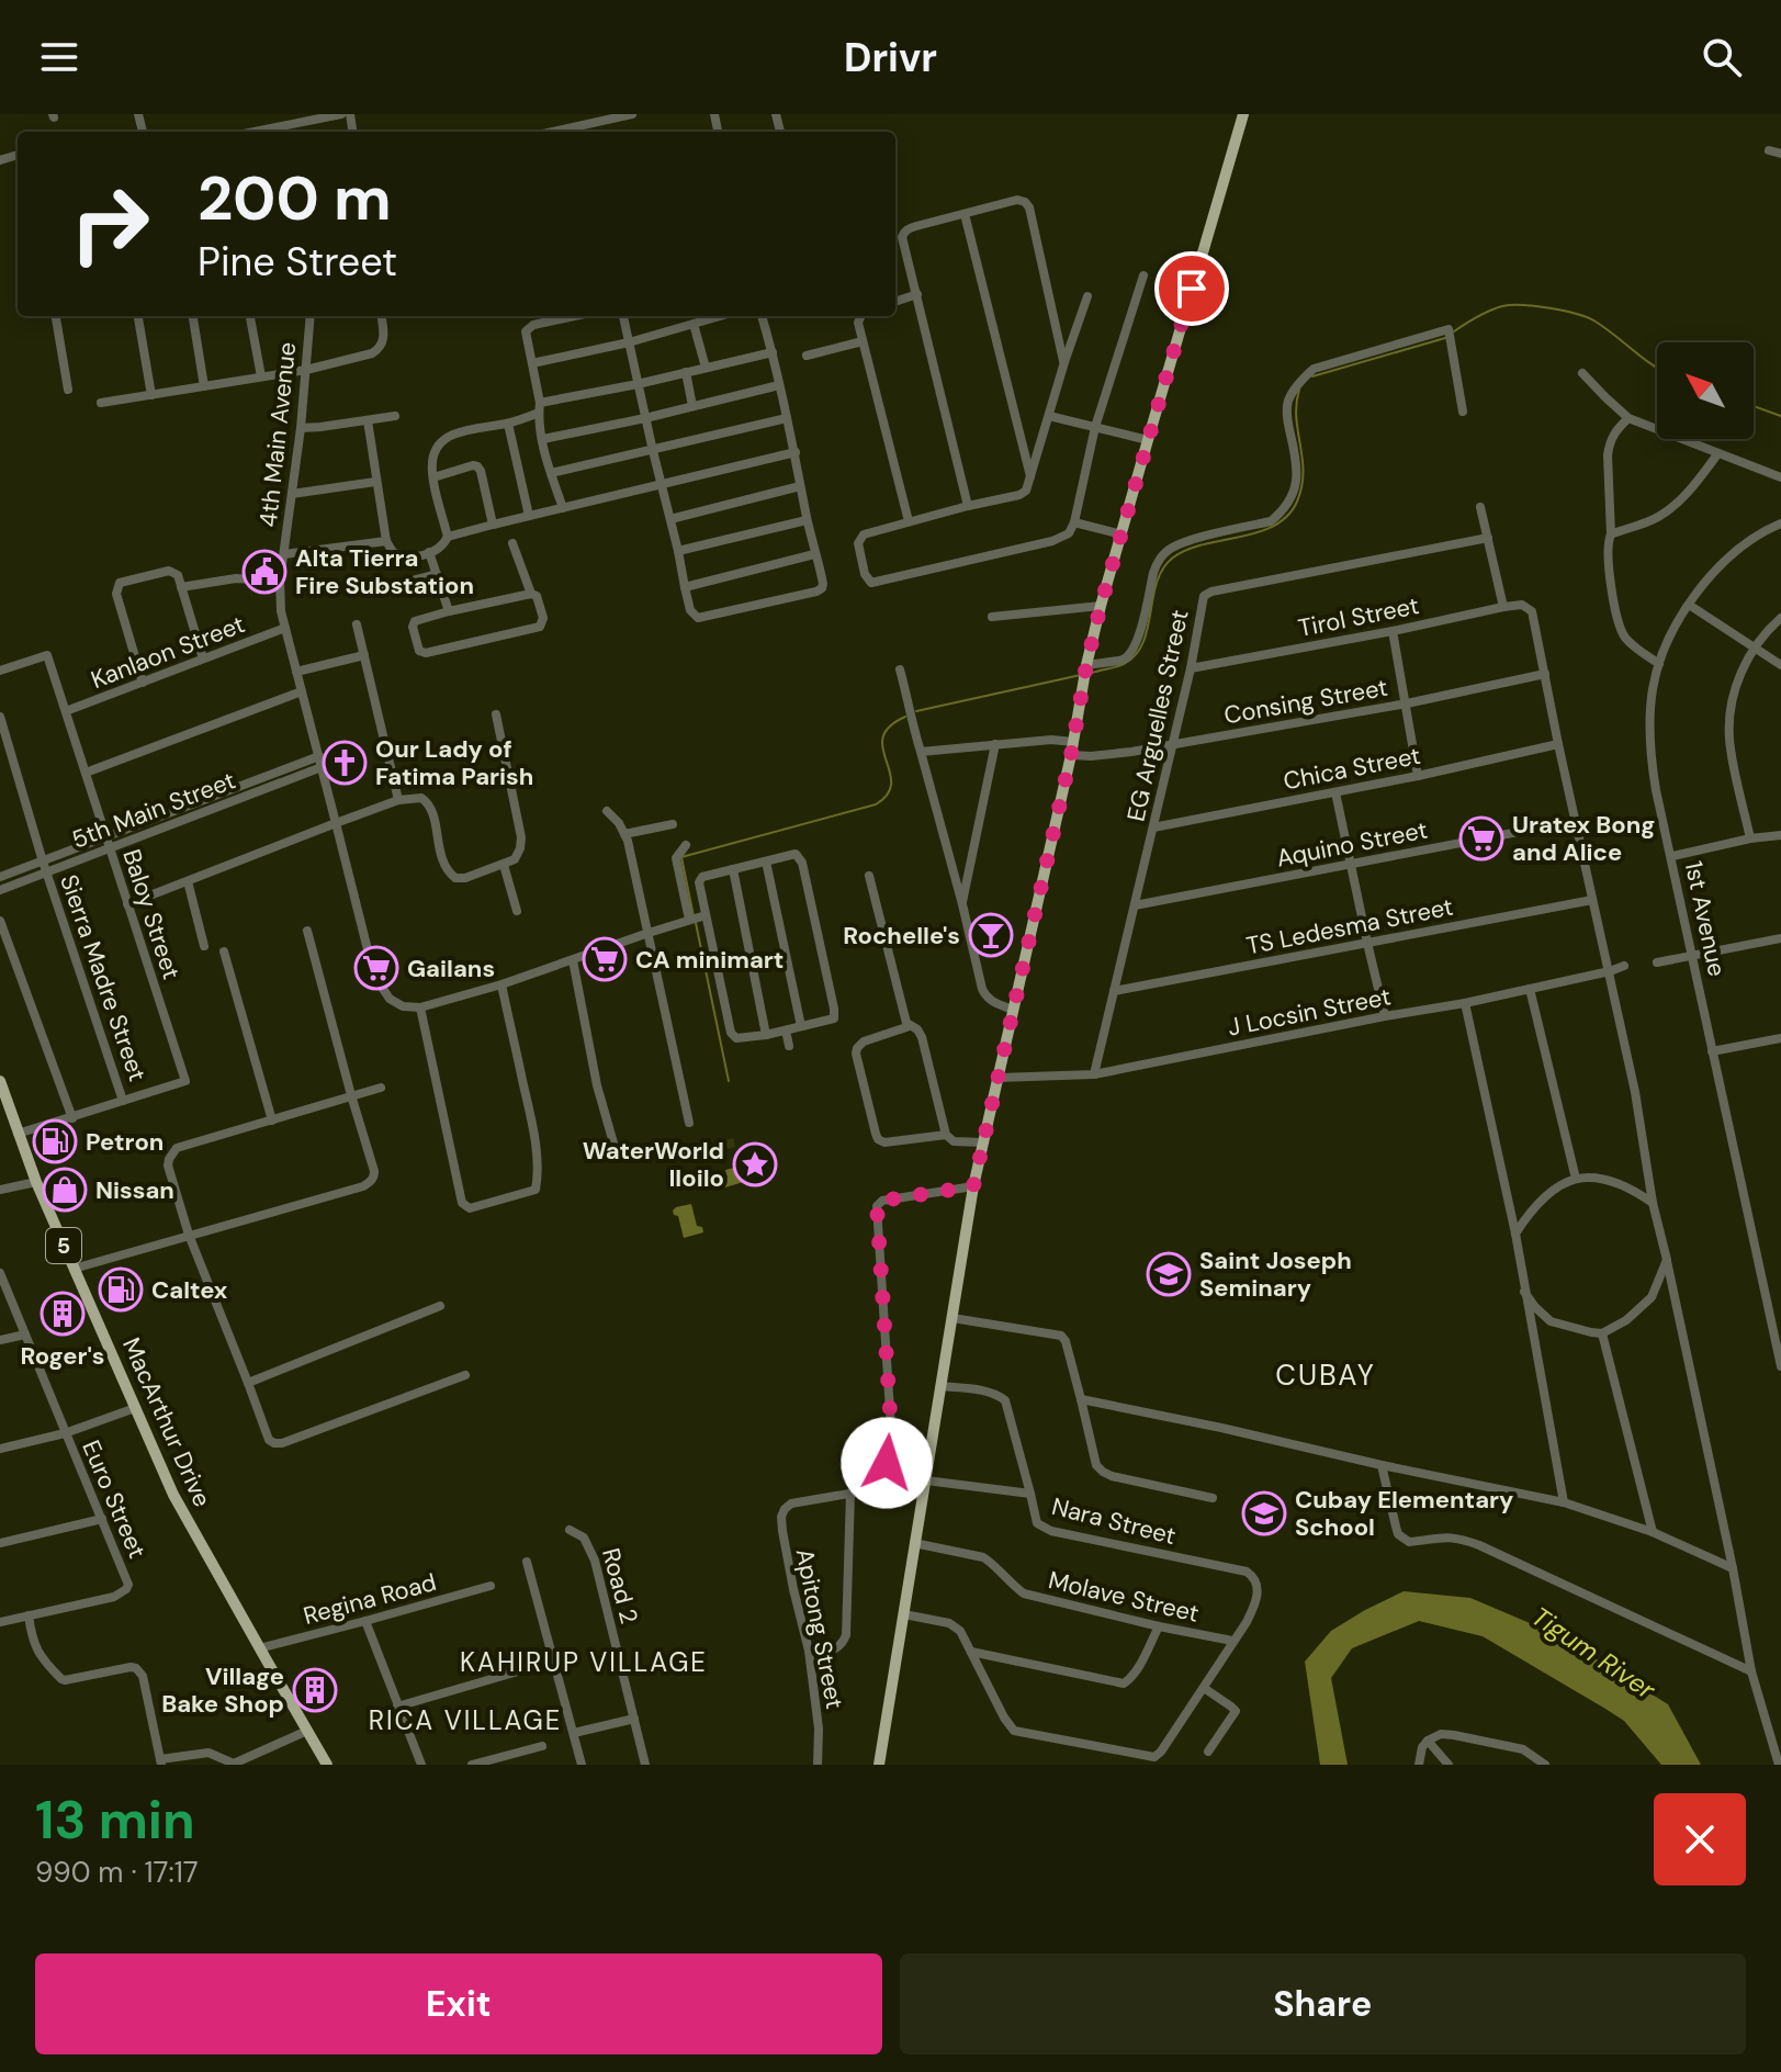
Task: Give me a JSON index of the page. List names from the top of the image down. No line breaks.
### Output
{"streets":{"main road":["5","MacArthur Drive"],"street":["4th Main Avenue","Tirol Street","Kanlaon Street","Consing Street","EG Arguelles Street","Chica Street","5th Main Street","Aquino Street","Baloy Street","1st Avenue","TS Ledesma Street","Sierra Madre Street","J Locsin Street","Euro Street","Nara Street","Road 2","Molave Street","Regina Road","Apitong Street"]},"crossings":[["4th Main Avenue","Kanlaon Street"],["4th Main Avenue","5th Main Street"],["Tirol Street","Consing Street"],["Tirol Street","EG Arguelles Street"],["Kanlaon Street","Baloy Street"],["Consing Street","EG Arguelles Street"],["EG Arguelles Street","Chica Street"],["EG Arguelles Street","Aquino Street"],["EG Arguelles Street","TS Ledesma Street"],["EG Arguelles Street","J Locsin Street"],["5th Main Street","Baloy Street"],["5th Main Street","Sierra Madre Street"],["Baloy Street","Sierra Madre Street"],["MacArthur Drive","Regina Road"],["Nara Street","Molave Street"],["Nara Street","Apitong Street"]],"districts":["CUBAY","KAHIRUP VILLAGE","RICA VILLAGE"],"water":["Tigum River"],"places":{"public building":["Alta Tierra Fire Substation"],"church":["Our Lady of Fatima Parish"],"supermarket":["Uratex Bong and Alice","CA minimart","Gailans"],"bar":["Rochelle's"],"fuel station":["Petron","Caltex"],"place":["WaterWorld Iloilo"],"shop":["Nissan"],"school or university":["Saint Joseph Seminary","Cubay Elementary School"],"building":["Roger's","Village Bake Shop"]},"north":"top left","page":{"header":"Drivr","turn":["200 m","Pine Street"],"heading":["13 min","990 m · 17:17"],"buttons":["Exit","Share"]}}
